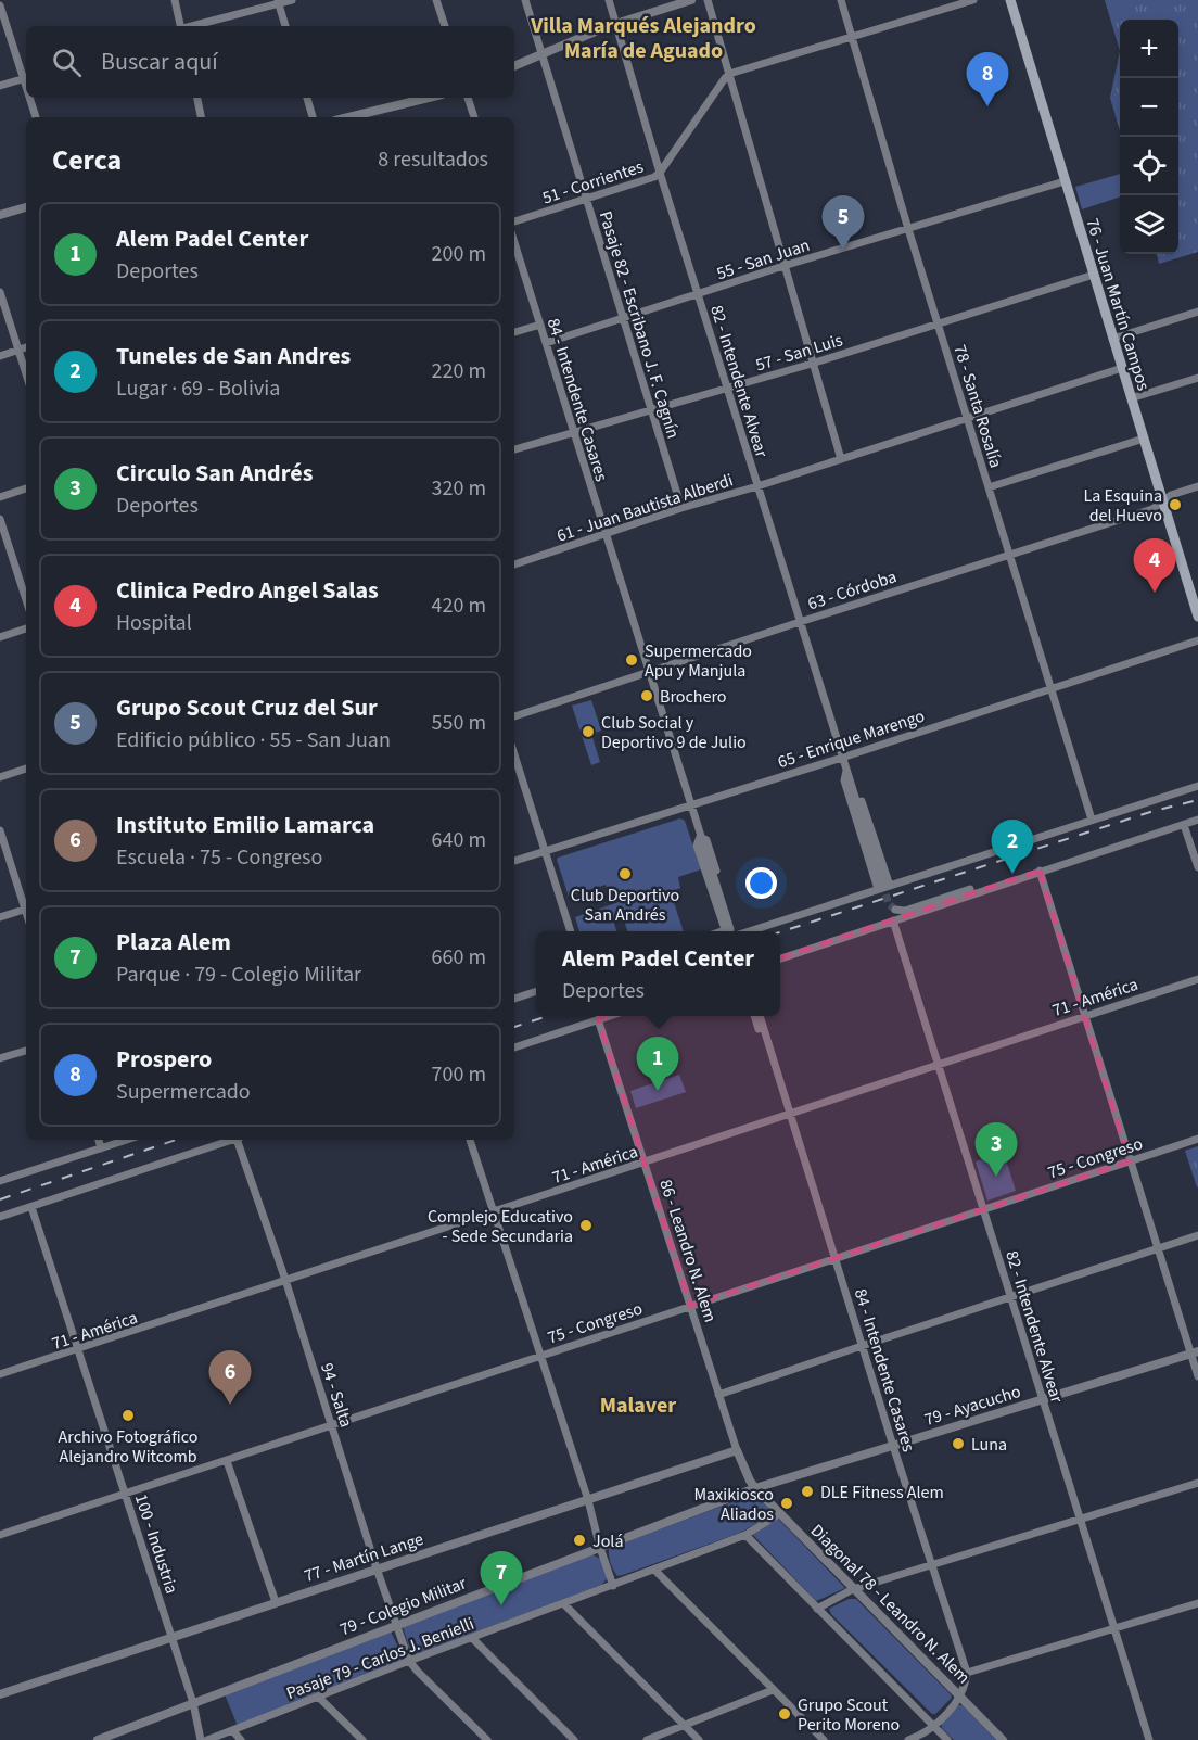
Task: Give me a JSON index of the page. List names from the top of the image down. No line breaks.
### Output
{"streets":{"main road":["76 - Juan Martín Campos"],"street":["51 - Corrientes","55 - San Juan","Pasaje 82 - Escribano J. F. Cagnín","57 - San Luis","82 - Intendente Alvear","84 - Intendente Casares","78 - Santa Rosalía","61 - Juan Bautista Alberdi","63 - Córdoba","65 - Enrique Marengo","71 - América","75 - Congreso","86 - Leandro N. Alem","94 - Salta","79 - Ayacucho","100 - Industria","77 - Martín Lange","Diagonal 78 - Leandro N. Alem","79 - Colegio Militar","Pasaje 79 - Carlos J. Benielli"]},"crossings":[["51 - Corrientes","Pasaje 82 - Escribano J. F. Cagnín"],["51 - Corrientes","82 - Intendente Alvear"],["55 - San Juan","76 - Juan Martín Campos"],["55 - San Juan","Pasaje 82 - Escribano J. F. Cagnín"],["55 - San Juan","82 - Intendente Alvear"],["55 - San Juan","84 - Intendente Casares"],["55 - San Juan","78 - Santa Rosalía"],["76 - Juan Martín Campos","57 - San Luis"],["76 - Juan Martín Campos","61 - Juan Bautista Alberdi"],["76 - Juan Martín Campos","63 - Córdoba"],["Pasaje 82 - Escribano J. F. Cagnín","57 - San Luis"],["Pasaje 82 - Escribano J. F. Cagnín","61 - Juan Bautista Alberdi"],["57 - San Luis","82 - Intendente Alvear"],["57 - San Luis","84 - Intendente Casares"],["57 - San Luis","78 - Santa Rosalía"],["82 - Intendente Alvear","61 - Juan Bautista Alberdi"],["82 - Intendente Alvear","63 - Córdoba"],["82 - Intendente Alvear","65 - Enrique Marengo"],["82 - Intendente Alvear","71 - América"],["82 - Intendente Alvear","75 - Congreso"],["82 - Intendente Alvear","79 - Ayacucho"],["84 - Intendente Casares","61 - Juan Bautista Alberdi"],["84 - Intendente Casares","63 - Córdoba"],["84 - Intendente Casares","65 - Enrique Marengo"],["84 - Intendente Casares","71 - América"],["84 - Intendente Casares","75 - Congreso"],["84 - Intendente Casares","79 - Ayacucho"],["78 - Santa Rosalía","61 - Juan Bautista Alberdi"],["78 - Santa Rosalía","63 - Córdoba"],["78 - Santa Rosalía","65 - Enrique Marengo"],["71 - América","86 - Leandro N. Alem"],["71 - América","94 - Salta"],["71 - América","100 - Industria"],["75 - Congreso","86 - Leandro N. Alem"],["75 - Congreso","94 - Salta"],["75 - Congreso","100 - Industria"],["86 - Leandro N. Alem","79 - Ayacucho"],["86 - Leandro N. Alem","77 - Martín Lange"],["86 - Leandro N. Alem","Diagonal 78 - Leandro N. Alem"],["86 - Leandro N. Alem","79 - Colegio Militar"],["94 - Salta","77 - Martín Lange"],["94 - Salta","79 - Colegio Militar"],["94 - Salta","Pasaje 79 - Carlos J. Benielli"],["79 - Ayacucho","Diagonal 78 - Leandro N. Alem"],["79 - Ayacucho","79 - Colegio Militar"],["100 - Industria","77 - Martín Lange"],["100 - Industria","79 - Colegio Militar"],["Diagonal 78 - Leandro N. Alem","79 - Colegio Militar"],["Diagonal 78 - Leandro N. Alem","Pasaje 79 - Carlos J. Benielli"]],"districts":["Villa Marqués Alejandro María de Aguado","Malaver"],"places":["La Esquina del Huevo","Supermercado Apu y Manjula","Brochero","Club Social y Deportivo 9 de Julio","Club Deportivo San Andrés","Complejo Educativo - Sede Secundaria","Archivo Fotográfico Alejandro Witcomb","Luna","DLE Fitness Alem","Maxikiosco Aliados","Jolá","Grupo Scout Perito Moreno"],"page":{"map_buttons":["+","−"],"search":"Buscar aquí","pins":["8","5","4","2","1","3","6","7"],"heading":["Cerca","8 resultados"],"list":[{"mark":"1","name":"Alem Padel Center","note":"Deportes","value":"200 m"},{"mark":"2","name":"Tuneles de San Andres","note":"Lugar · 69 - Bolivia","value":"220 m"},{"mark":"3","name":"Circulo San Andrés","note":"Deportes","value":"320 m"},{"mark":"4","name":"Clinica Pedro Angel Salas","note":"Hospital","value":"420 m"},{"mark":"5","name":"Grupo Scout Cruz del Sur","note":"Edificio público · 55 - San Juan","value":"550 m"},{"mark":"6","name":"Instituto Emilio Lamarca","note":"Escuela · 75 - Congreso","value":"640 m"},{"mark":"7","name":"Plaza Alem","note":"Parque · 79 - Colegio Militar","value":"660 m"},{"mark":"8","name":"Prospero","note":"Supermercado","value":"700 m"}],"popup":["Alem Padel Center","Deportes"]}}
